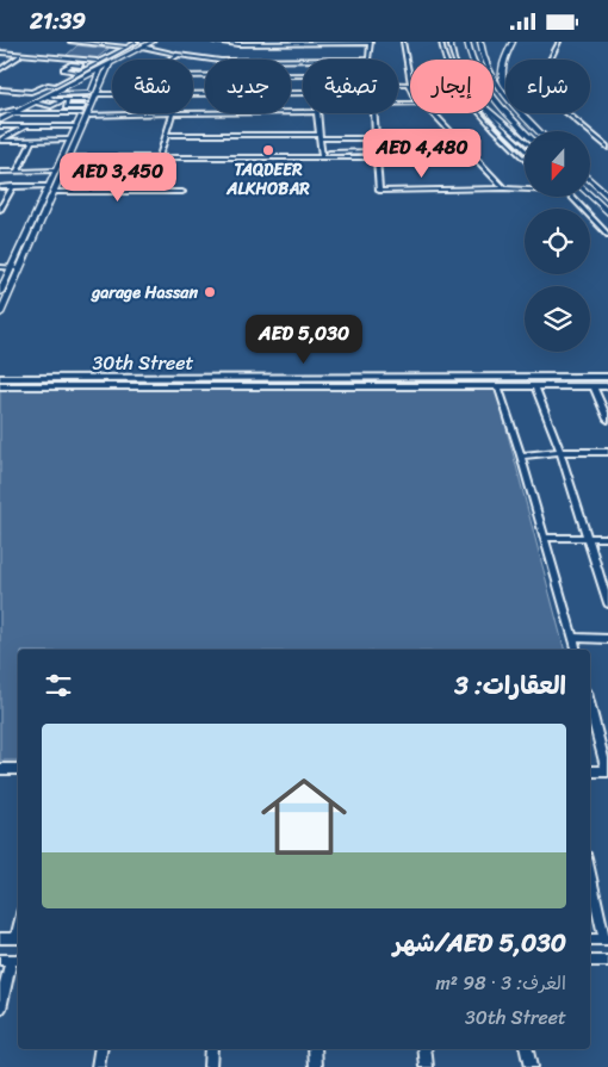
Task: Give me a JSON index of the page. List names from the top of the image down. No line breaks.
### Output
{"streets":{"street":["30th Street"]},"places":["TAQDEER ALKHOBAR","garage Hassan"],"north":"bottom","page":{"status":"21:39","chip":["شراء","إيجار","تصفية","جديد","شقة"],"price":["AED 4,480","AED 3,450","AED 5,030"],"heading":"العقارات: 3","list":[{"name":"AED 5,030/شهر","note":"الغرف: 3 · 98 m² · 30th Street"}]}}
